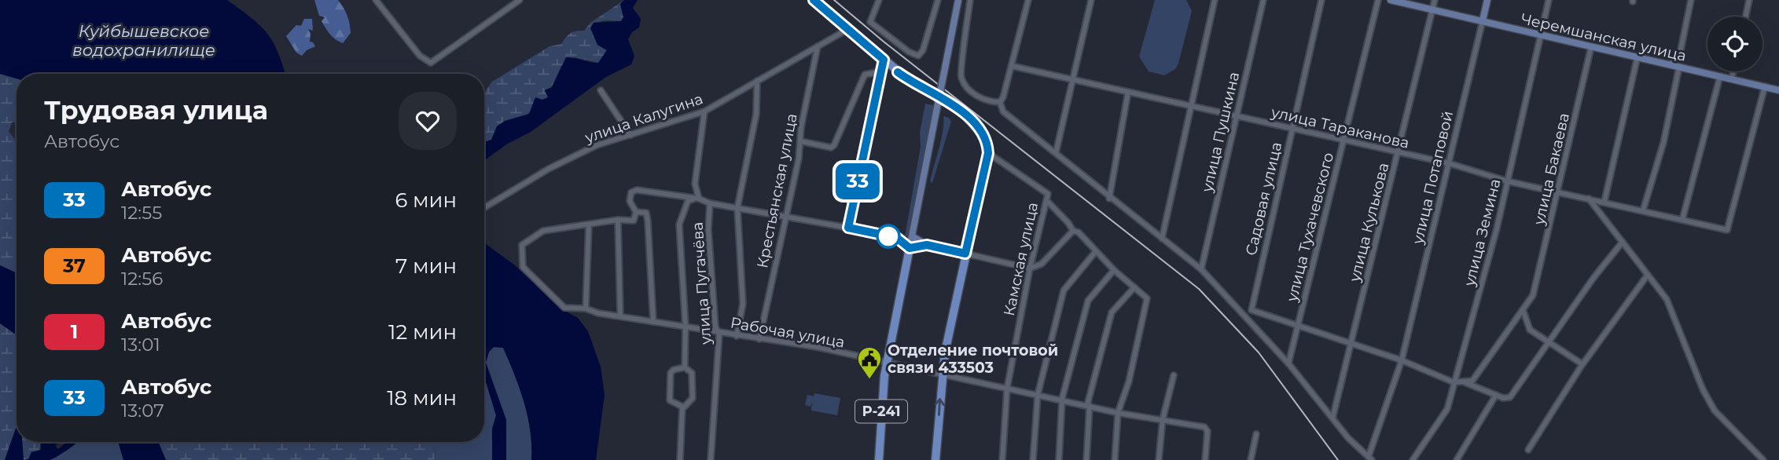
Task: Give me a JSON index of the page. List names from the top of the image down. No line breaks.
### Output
{"streets":{"highway":["Р-241"],"main road":["Черемшанская улица","улица Потаповой"],"street":["улица Калугина","улица Тараканова","улица Пушкина","улица Бакаева","Крестьянская улица","Садовая улица","улица Кулькова","улица Тухачевского","улица Земина","Камская улица","улица Пугачёва","Рабочая улица"]},"crossings":[["Черемшанская улица","улица Тараканова"],["Черемшанская улица","улица Бакаева"],["Черемшанская улица","улица Потаповой"],["Черемшанская улица","улица Кулькова"],["Черемшанская улица","улица Земина"],["улица Калугина","Крестьянская улица"],["улица Тараканова","улица Пушкина"],["улица Тараканова","улица Бакаева"],["улица Тараканова","улица Потаповой"],["улица Тараканова","Садовая улица"],["улица Тараканова","улица Кулькова"],["улица Тараканова","улица Тухачевского"],["улица Тараканова","улица Земина"],["Крестьянская улица","Рабочая улица"],["Камская улица","Рабочая улица"],["улица Пугачёва","Рабочая улица"],["Рабочая улица","Р-241"]],"water":["Куйбышевское водохранилище"],"places":{"public building":["Отделение почтовой связи 433503"]},"lines":["bus line 33"],"page":{"on_map":"33","heading":["Трудовая улица","Автобус"],"list":[{"mark":"33","name":"Автобус","note":"12:55","value":"6 мин"},{"mark":"37","name":"Автобус","note":"12:56","value":"7 мин"},{"mark":"1","name":"Автобус","note":"13:01","value":"12 мин"},{"mark":"33","name":"Автобус","note":"13:07","value":"18 мин"}]}}
